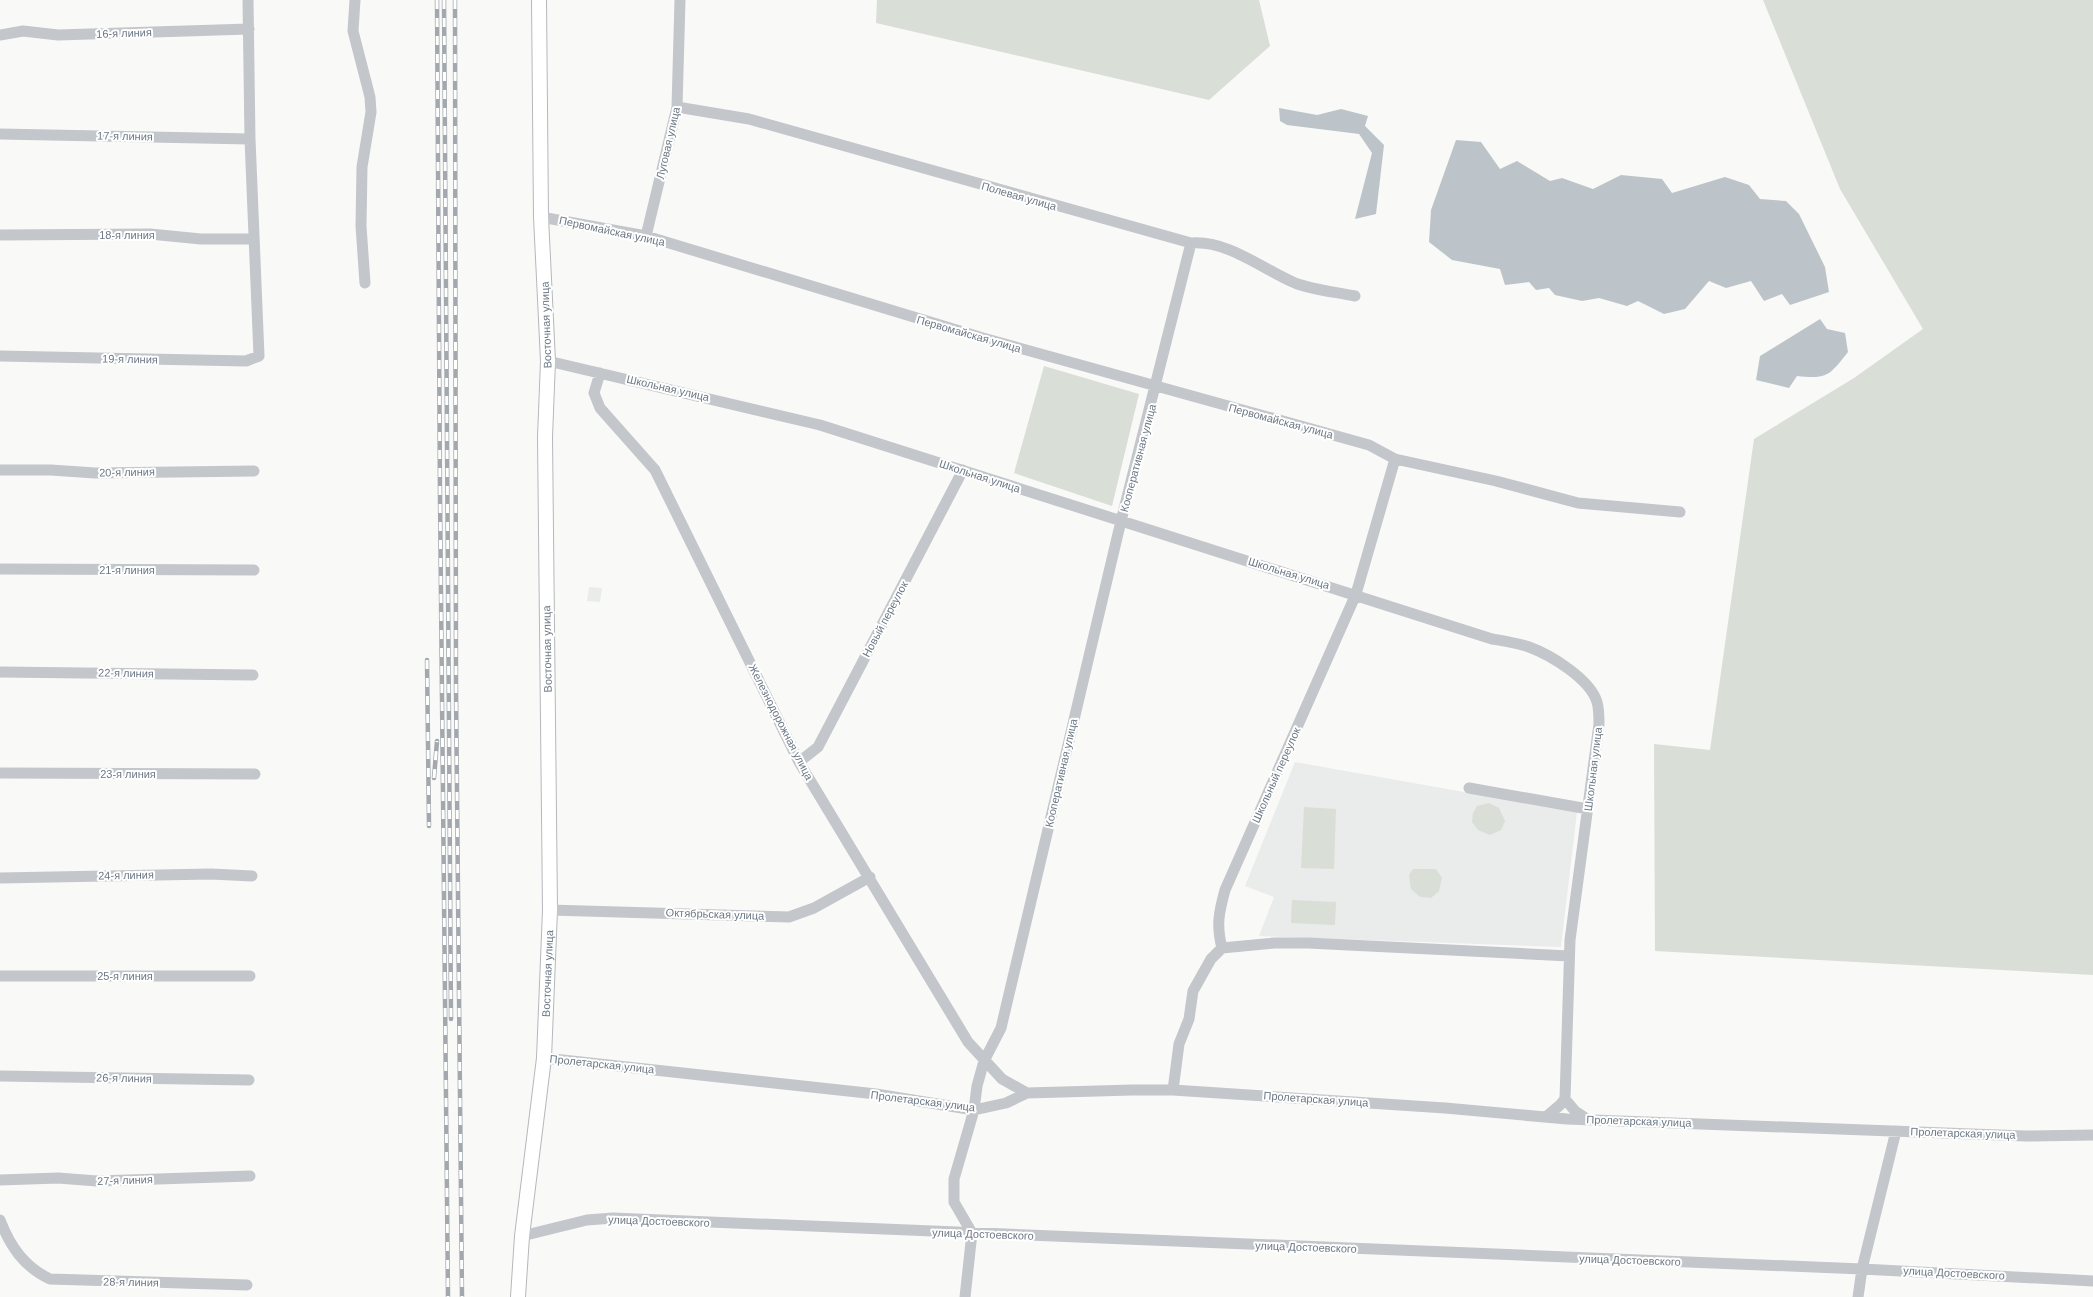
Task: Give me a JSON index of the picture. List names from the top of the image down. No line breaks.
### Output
{"streets":{"main road":["Восточная улица"],"street":["16-я линия","17-я линия","Луговая улица","Полевая улица","Первомайская улица","18-я линия","19-я линия","Школьная улица","Кооперативная улица","20-я линия","21-я линия","Новый переулок","22-я линия","Железнодорожная улица","23-я линия","Школьный переулок","24-я линия","Октябрьская улица","25-я линия","Пролетарская улица","26-я линия","27-я линия","улица Достоевского","28-я линия"]},"crossings":[["Луговая улица","Полевая улица"],["Луговая улица","Первомайская улица"],["Полевая улица","Кооперативная улица"],["Первомайская улица","Восточная улица"],["Первомайская улица","Кооперативная улица"],["Первомайская улица","Школьный переулок"],["18-я линия","19-я линия"],["Восточная улица","Школьная улица"],["Восточная улица","Октябрьская улица"],["Восточная улица","Пролетарская улица"],["Восточная улица","улица Достоевского"],["Школьная улица","Кооперативная улица"],["Школьная улица","Новый переулок"],["Школьная улица","Железнодорожная улица"],["Школьная улица","Школьный переулок"],["Кооперативная улица","Железнодорожная улица"],["Кооперативная улица","Пролетарская улица"],["Кооперативная улица","улица Достоевского"],["Новый переулок","Железнодорожная улица"],["Железнодорожная улица","Октябрьская улица"],["Железнодорожная улица","Пролетарская улица"]]}
